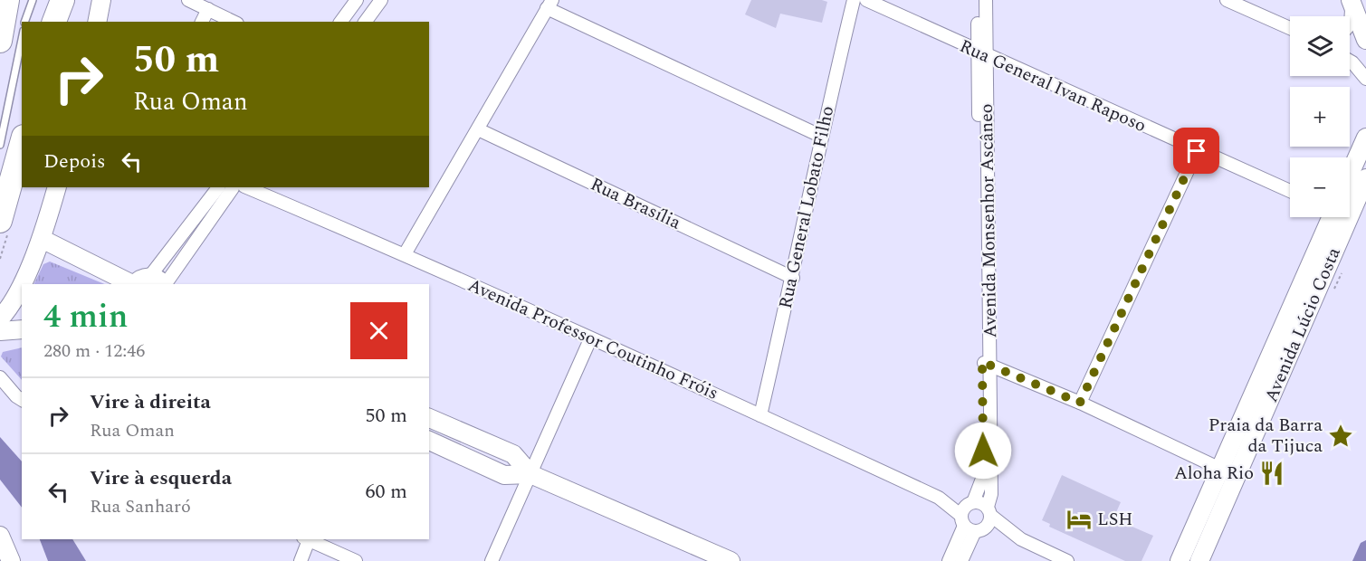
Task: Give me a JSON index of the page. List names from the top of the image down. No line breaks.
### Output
{"streets":{"main road":["Avenida Lúcio Costa"],"street":["Rua General Ivan Raposo","Rua Brasília","Rua General Lobato Filho","Avenida Monsenhor Ascâneo","Avenida Professor Coutinho Fróis"]},"crossings":[["Rua General Ivan Raposo","Avenida Monsenhor Ascâneo"],["Rua Brasília","Rua General Lobato Filho"],["Rua General Lobato Filho","Avenida Professor Coutinho Fróis"],["Avenida Monsenhor Ascâneo","Avenida Professor Coutinho Fróis"]],"places":{"place":["Praia da Barra da Tijuca"],"restaurant":["Aloha Rio"],"hotel":["LSH"]},"page":{"map_buttons":["+","−"],"turn":["50 m","Rua Oman"],"then":"Depois","heading":["4 min","280 m · 12:46"],"list":[{"name":"Vire à direita","note":"Rua Oman","value":"50 m"},{"name":"Vire à esquerda","note":"Rua Sanharó","value":"60 m"}]}}
